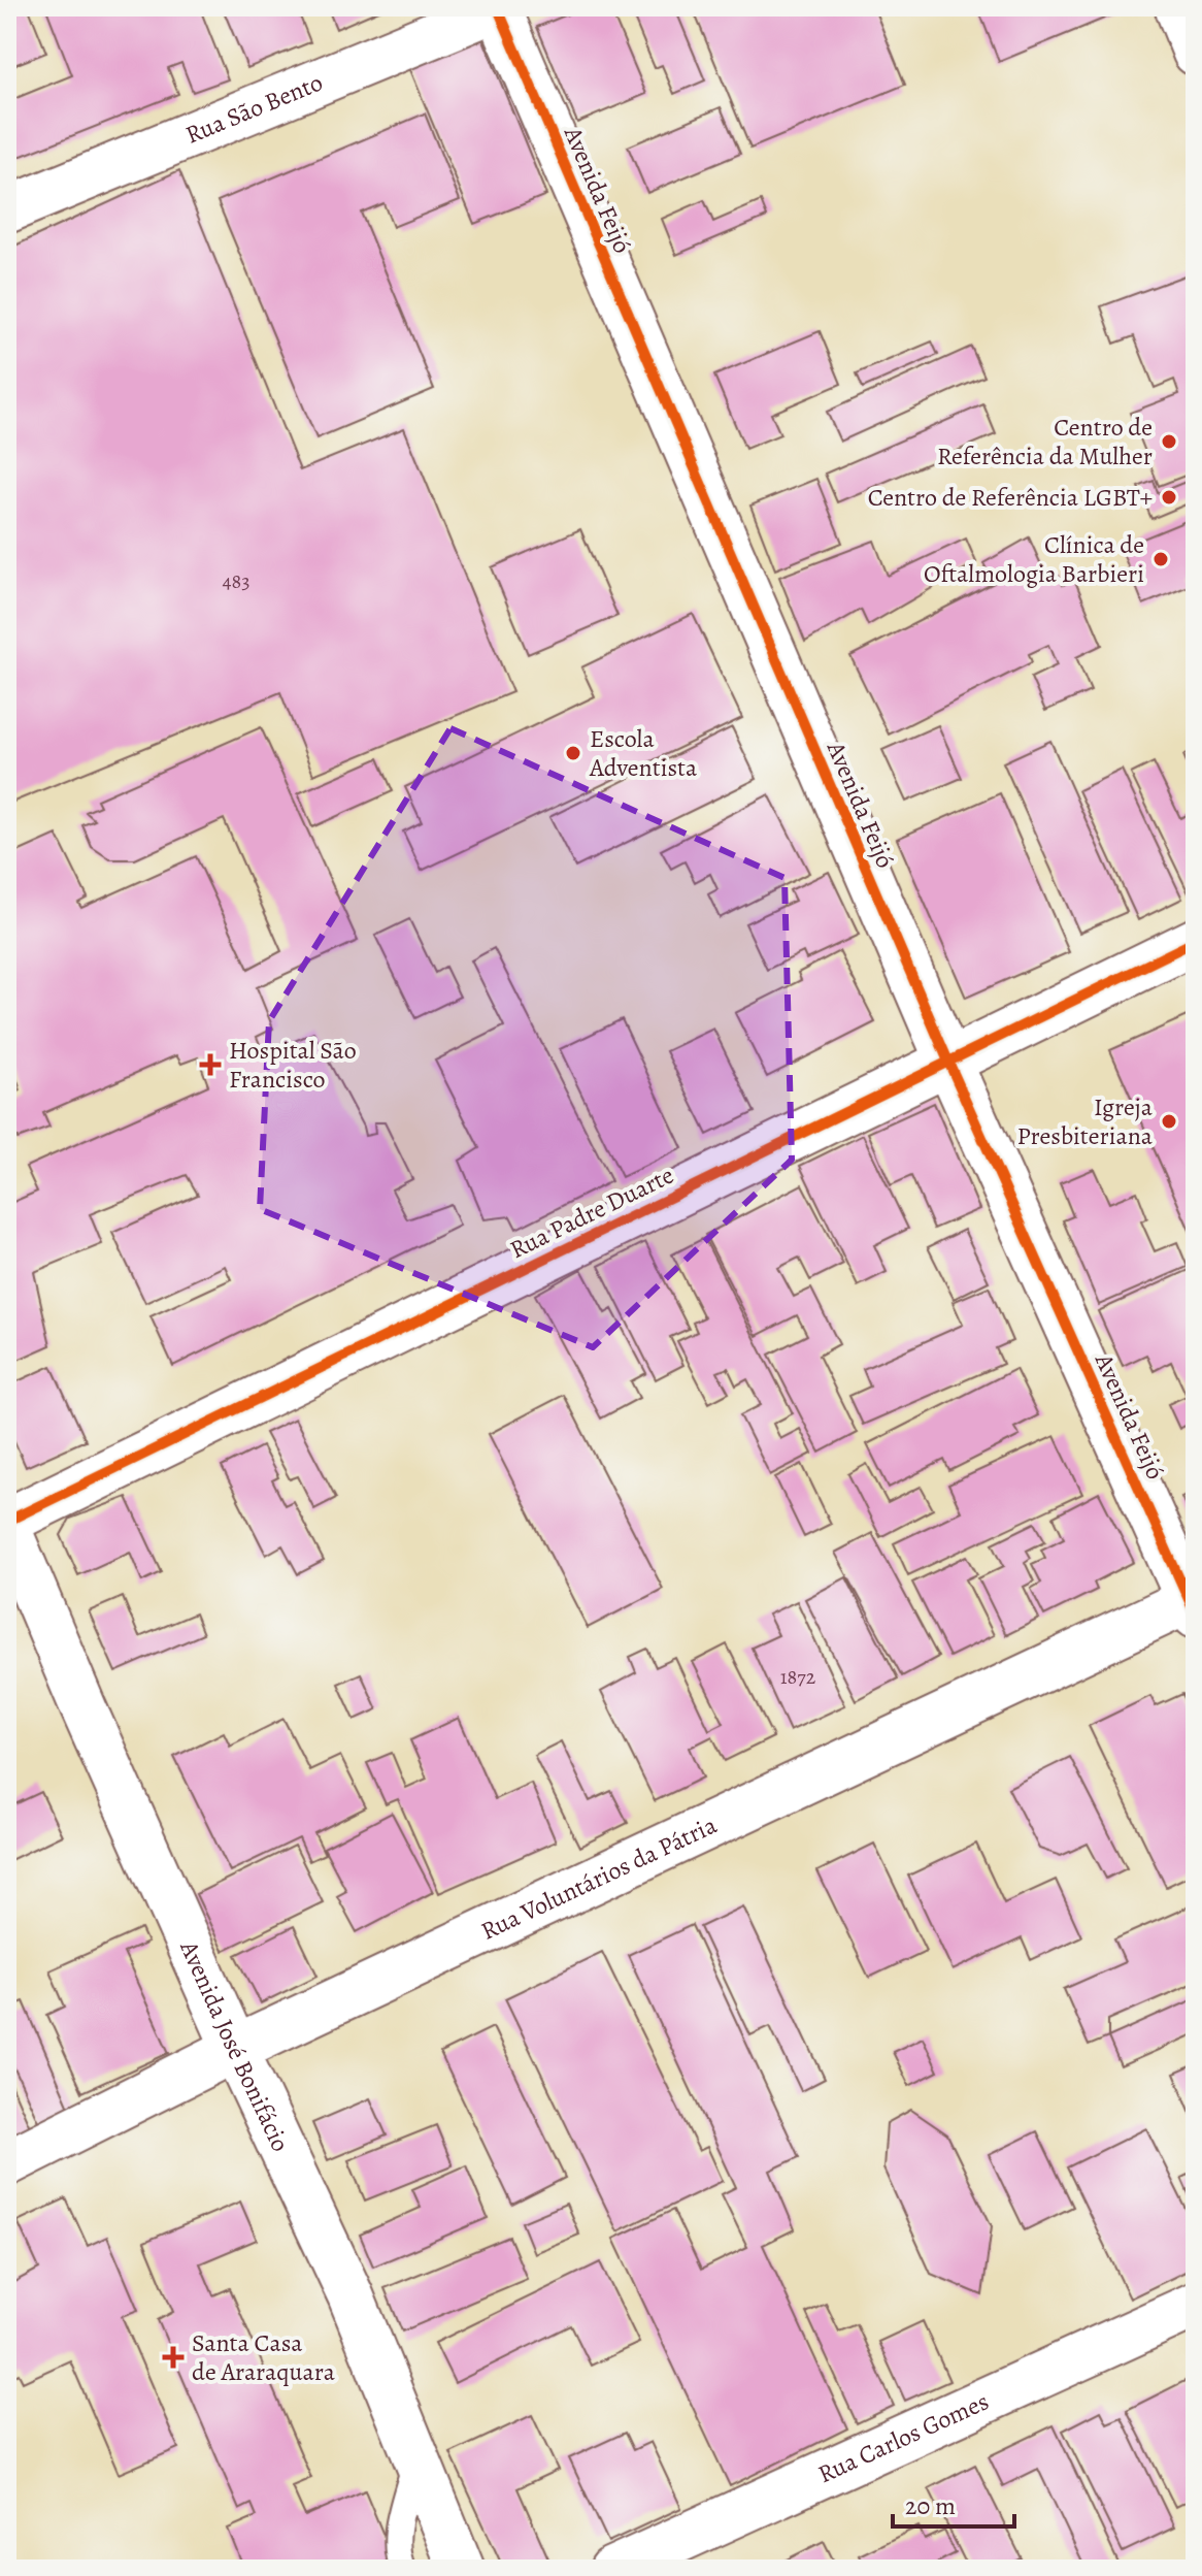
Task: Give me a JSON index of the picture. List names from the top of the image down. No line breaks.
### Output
{"streets":{"street":["Rua São Bento","Avenida Feijó","Rua Padre Duarte","Rua Voluntários da Pátria","Avenida José Bonifácio","Rua Carlos Gomes"]},"crossings":[["Rua São Bento","Avenida Feijó"],["Avenida Feijó","Rua Padre Duarte"],["Avenida Feijó","Rua Voluntários da Pátria"],["Rua Padre Duarte","Avenida José Bonifácio"],["Rua Voluntários da Pátria","Avenida José Bonifácio"]],"places":{"other":["Centro de Referência da Mulher","Centro de Referência LGBT+","Clínica de Oftalmologia Barbieri","Escola Adventista","Igreja Presbiteriana"],"health":["Hospital São Francisco","Santa Casa de Araraquara"]},"house_numbers":["483","1872"],"scale_bar":"20 m"}
